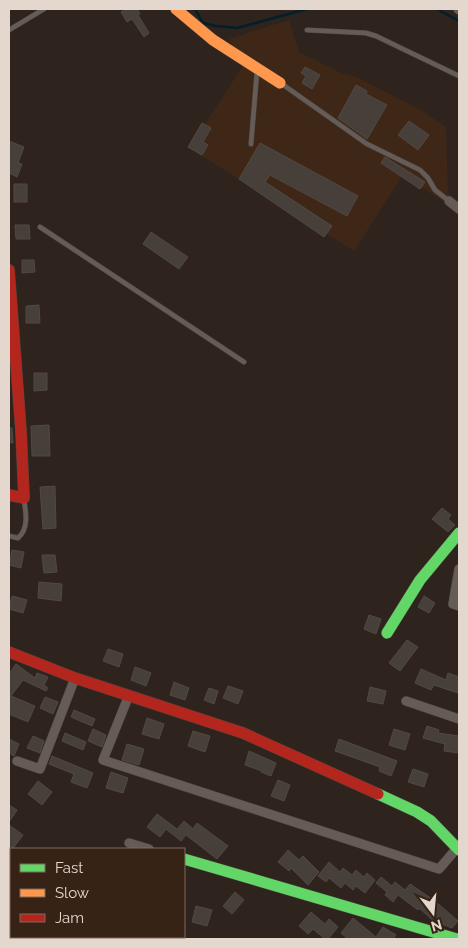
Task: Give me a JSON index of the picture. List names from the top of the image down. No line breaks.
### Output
{"legend":["Fast","Slow","Jam"],"north":"bottom"}
